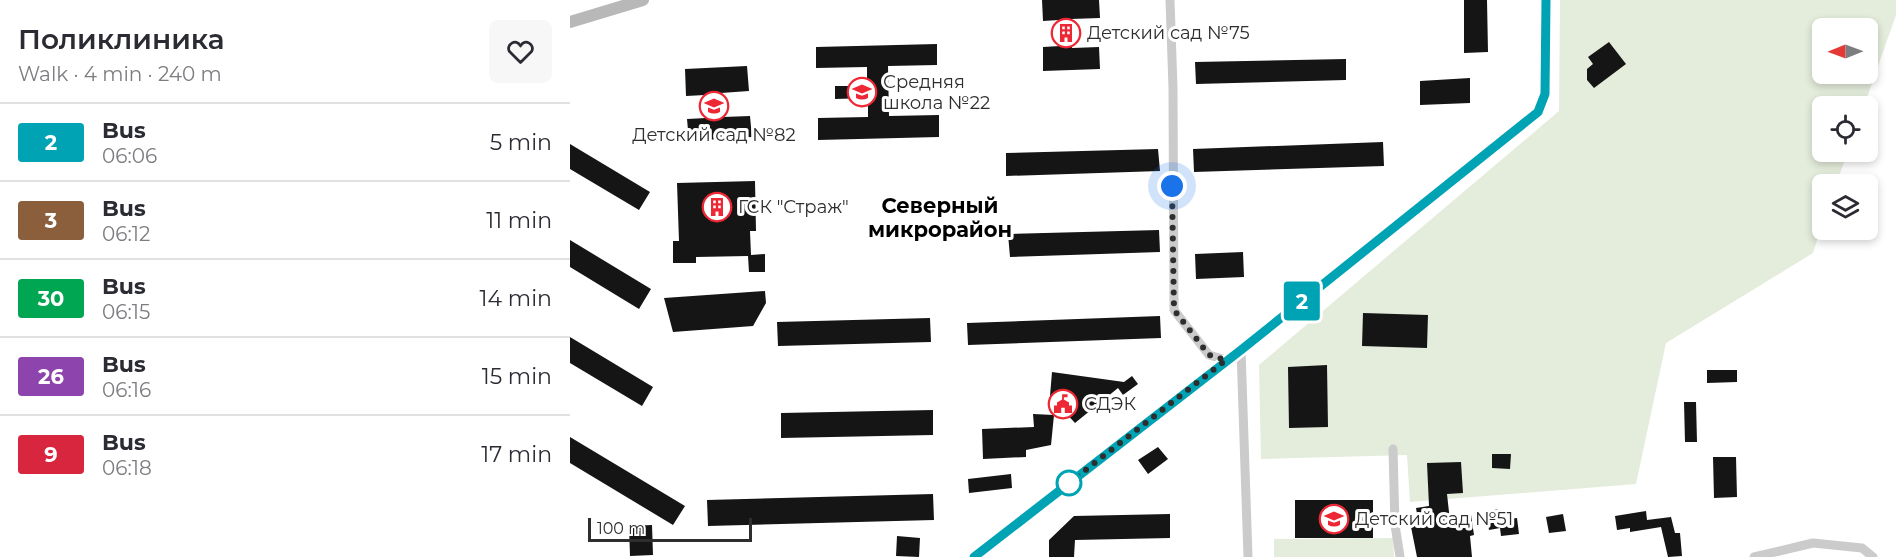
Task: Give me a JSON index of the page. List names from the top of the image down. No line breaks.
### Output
{"districts":["Северный микрорайон"],"places":{"building":["Детский сад №75","ГСК \"Страж\""],"school or university":["Средняя школа №22","Детский сад №82","Детский сад №51"],"public building":["СДЭК"]},"lines":["bus line 2"],"scale_bar":"100 m","north":"left","page":{"heading":["Поликлиника","Walk · 4 min · 240 m"],"on_map":"2","list":[{"mark":"2","name":"Bus","note":"06:06","value":"5 min"},{"mark":"3","name":"Bus","note":"06:12","value":"11 min"},{"mark":"30","name":"Bus","note":"06:15","value":"14 min"},{"mark":"26","name":"Bus","note":"06:16","value":"15 min"},{"mark":"9","name":"Bus","note":"06:18","value":"17 min"}],"scale":"100 m"}}
